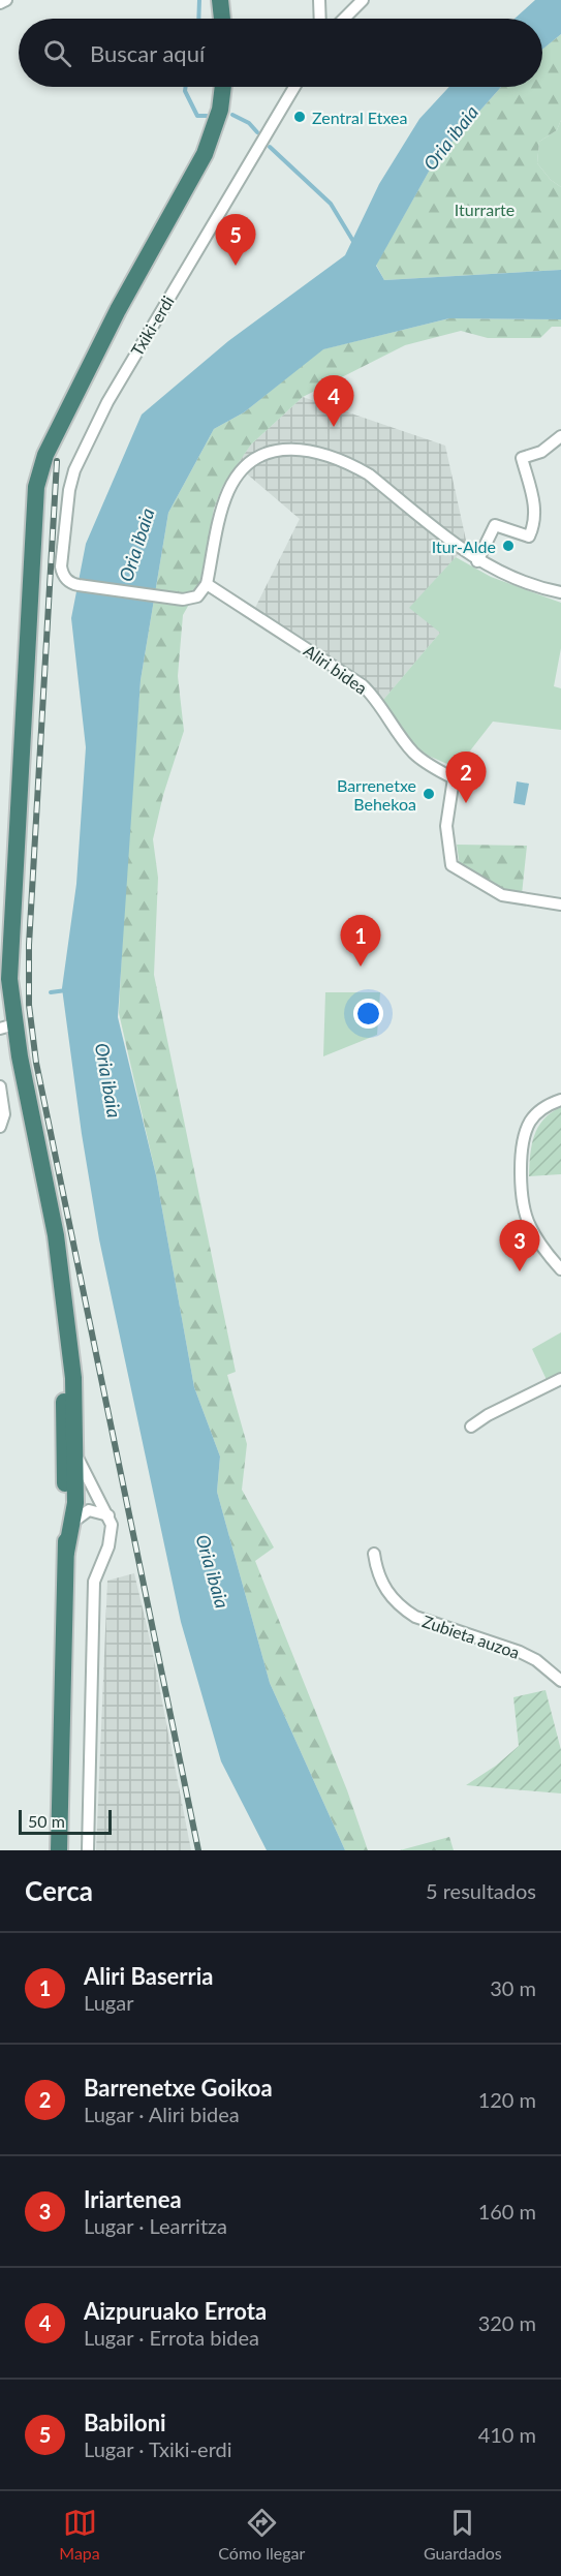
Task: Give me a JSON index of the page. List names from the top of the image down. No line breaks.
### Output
{"streets":{"street":["Txiki-erdi","Aliri bidea","Zubieta auzoa"]},"crossings":[["Txiki-erdi","Aliri bidea"]],"water":["Oria ibaia"],"parks":["Iturrarte"],"places":["Zentral Etxea","Itur-Alde","Barrenetxe Behekoa"],"scale_bar":"50 m","page":{"search":"Buscar aquí","pins":["5","4","2","1","3"],"scale":"50 m","heading":["Cerca","5 resultados"],"list":[{"mark":"1","name":"Aliri Baserria","note":"Lugar","value":"30 m"},{"mark":"2","name":"Barrenetxe Goikoa","note":"Lugar · Aliri bidea","value":"120 m"},{"mark":"3","name":"Iriartenea","note":"Lugar · Learritza","value":"160 m"},{"mark":"4","name":"Aizpuruako Errota","note":"Lugar · Errota bidea","value":"320 m"},{"mark":"5","name":"Babiloni","note":"Lugar · Txiki-erdi","value":"410 m"}],"nav":["Mapa","Cómo llegar","Guardados"]}}
